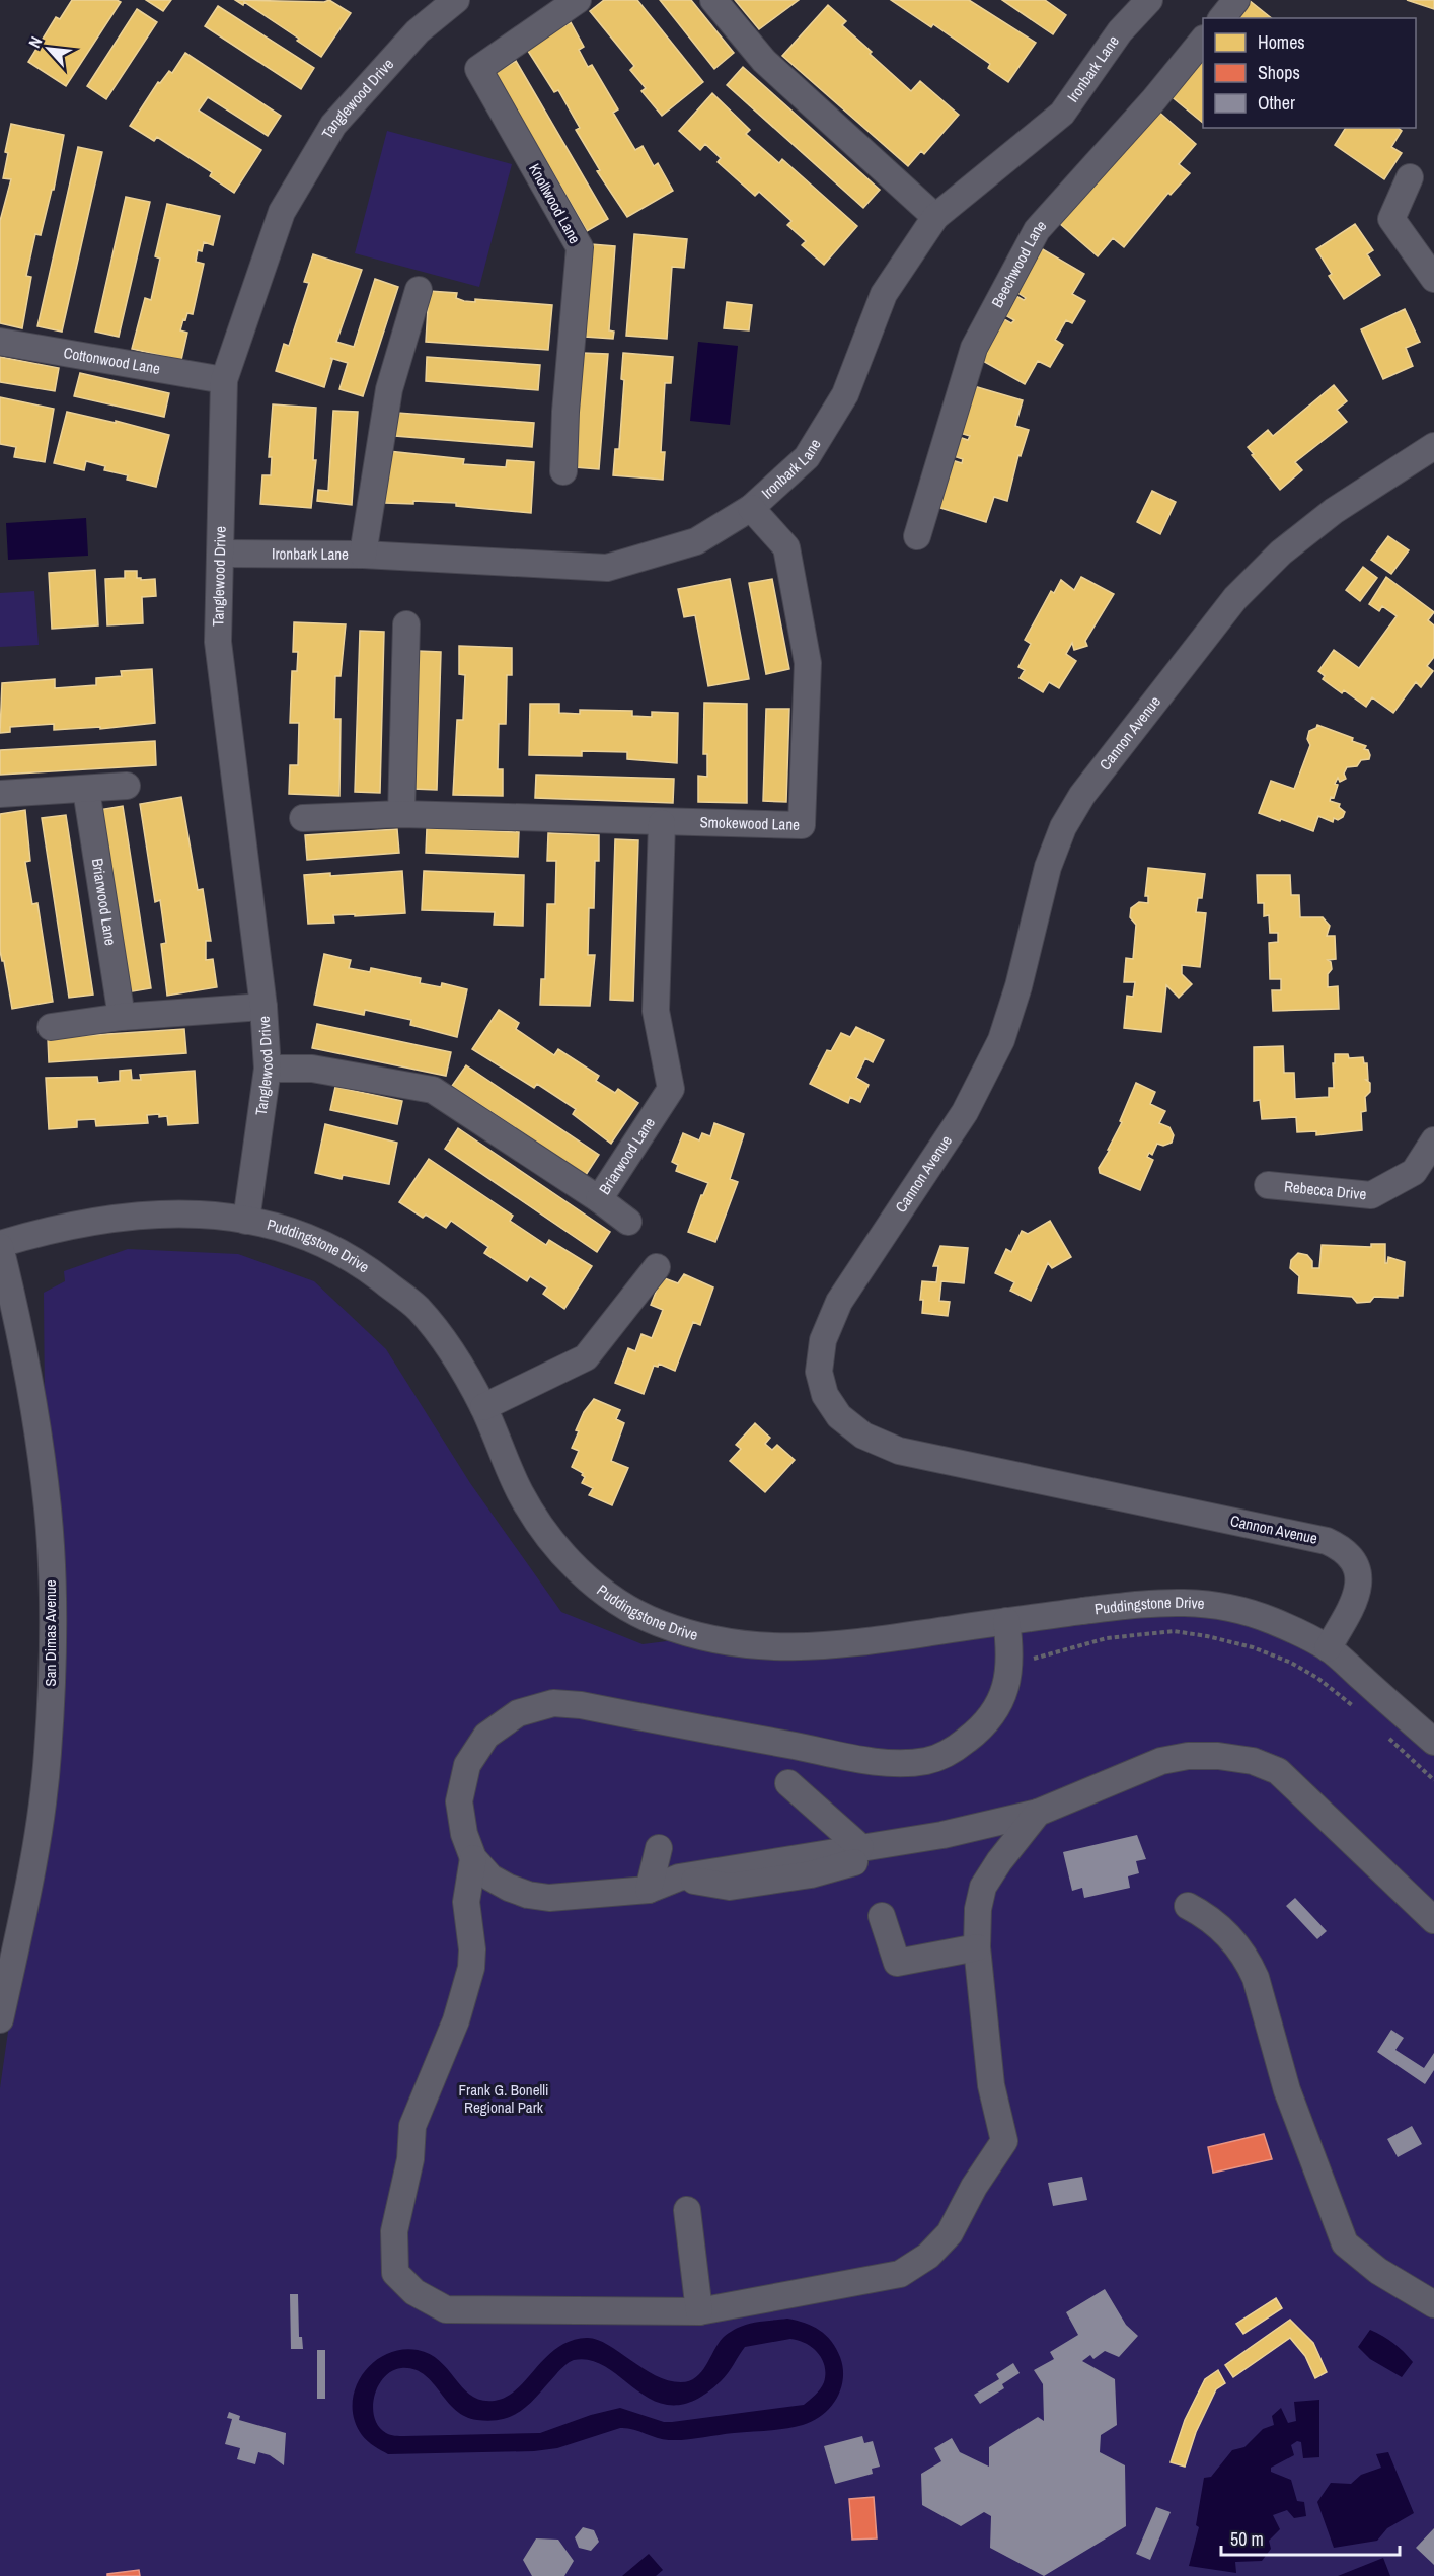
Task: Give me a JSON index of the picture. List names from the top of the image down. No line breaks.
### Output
{"streets":{"street":["Ironbark Lane","Tanglewood Drive","Knollwood Lane","Beechwood Lane","Cottonwood Lane","Cannon Avenue","Smokewood Lane","Briarwood Lane","Rebecca Drive","Puddingstone Drive","San Dimas Avenue"]},"crossings":[["Ironbark Lane","Tanglewood Drive"],["Ironbark Lane","Smokewood Lane"],["Tanglewood Drive","Cottonwood Lane"],["Tanglewood Drive","Briarwood Lane"],["Tanglewood Drive","Puddingstone Drive"],["Cannon Avenue","Puddingstone Drive"],["Smokewood Lane","Briarwood Lane"],["Puddingstone Drive","San Dimas Avenue"]],"parks":["Frank G. Bonelli Regional Park"],"legend":["Homes","Shops","Other"],"scale_bar":"50 m","north":"top left"}
